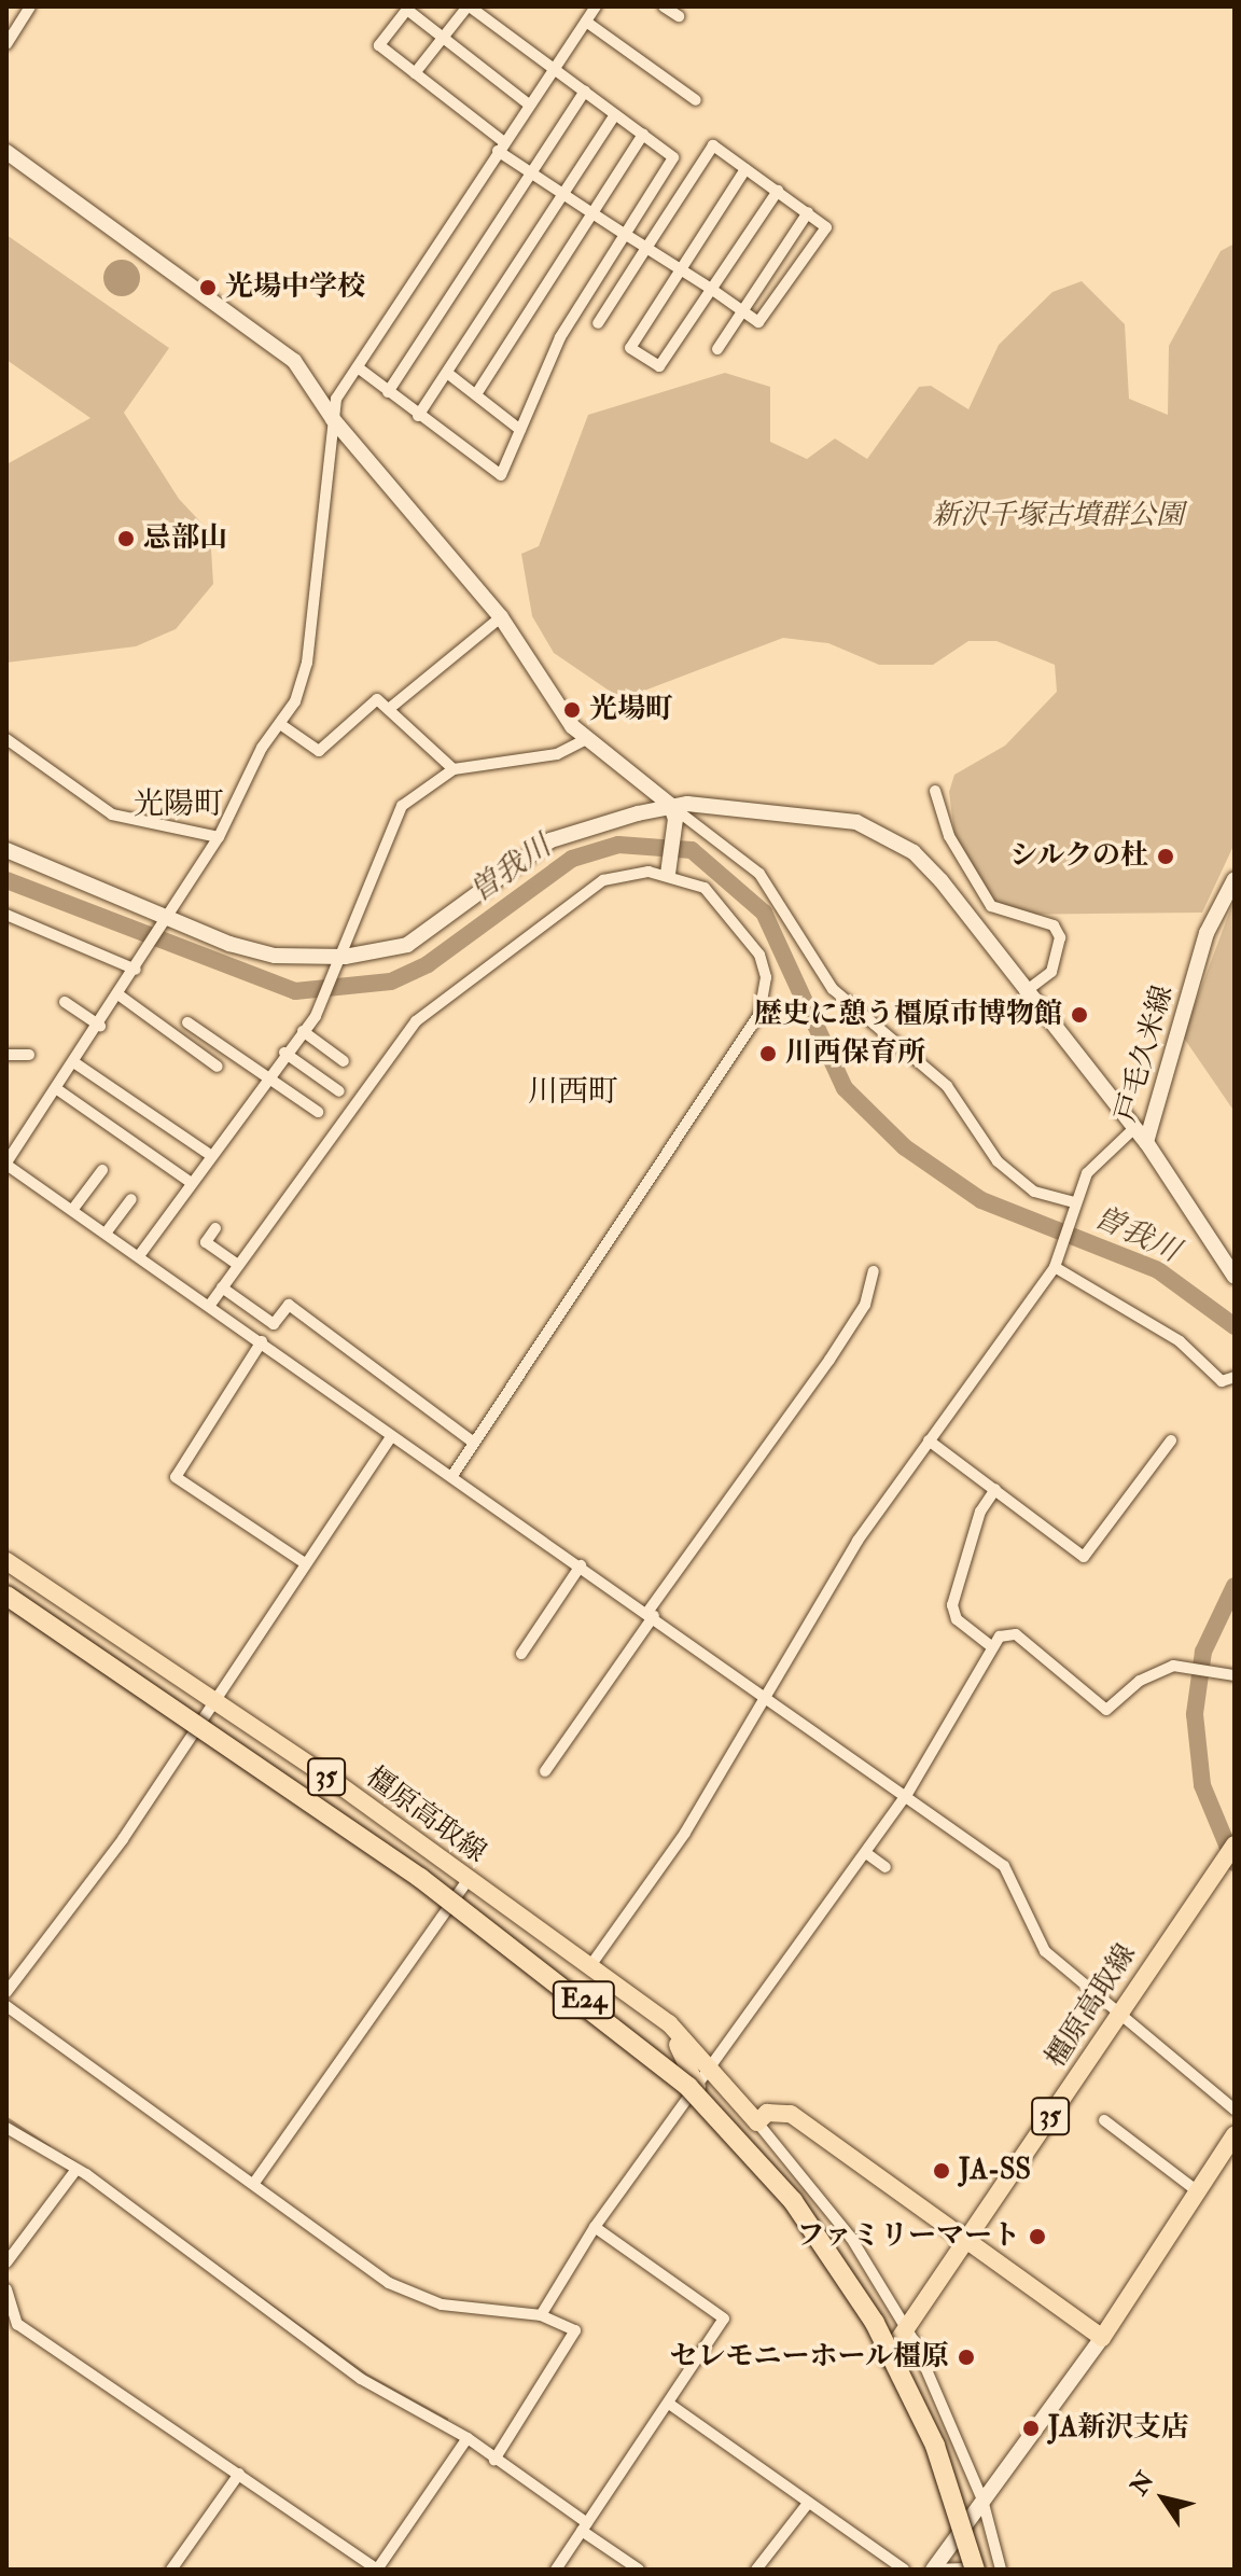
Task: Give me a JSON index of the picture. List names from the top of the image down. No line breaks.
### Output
{"streets":{"highway":["E24"],"main road":["35","橿原高取線"],"street":["戸毛久米線"]},"districts":["光陽町","川西町"],"water":["曽我川"],"parks":["新沢千塚古墳群公園"],"places":["光場中学校","忌部山","光場町","シルクの杜","歴史に憩う橿原市博物館","川西保育所","JA-SS","ファミリーマート","セレモニーホール橿原","JA新沢支店"],"north":"top left"}
